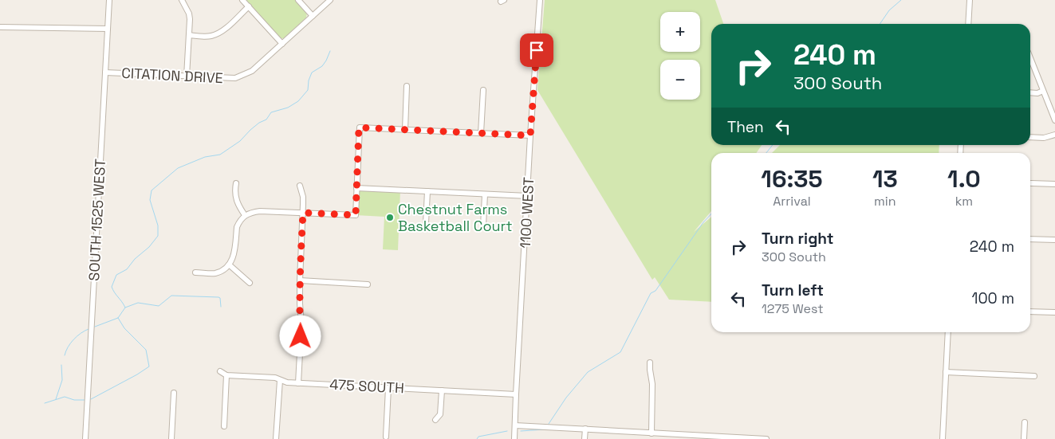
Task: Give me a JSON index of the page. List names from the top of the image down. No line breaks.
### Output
{"streets":{"street":["CITATION DRIVE","1100 WEST","SOUTH 1525 WEST","475 SOUTH"]},"crossings":[["CITATION DRIVE","SOUTH 1525 WEST"],["1100 WEST","475 SOUTH"]],"places":["Chestnut Farms Basketball Court"],"page":{"map_buttons":["+","−"],"turn":["240 m","300 South"],"then":"Then","eta":["16:35","Arrival","13","min","1.0","km"],"list":[{"name":"Turn right","note":"300 South","value":"240 m"},{"name":"Turn left","note":"1275 West","value":"100 m"}]}}
